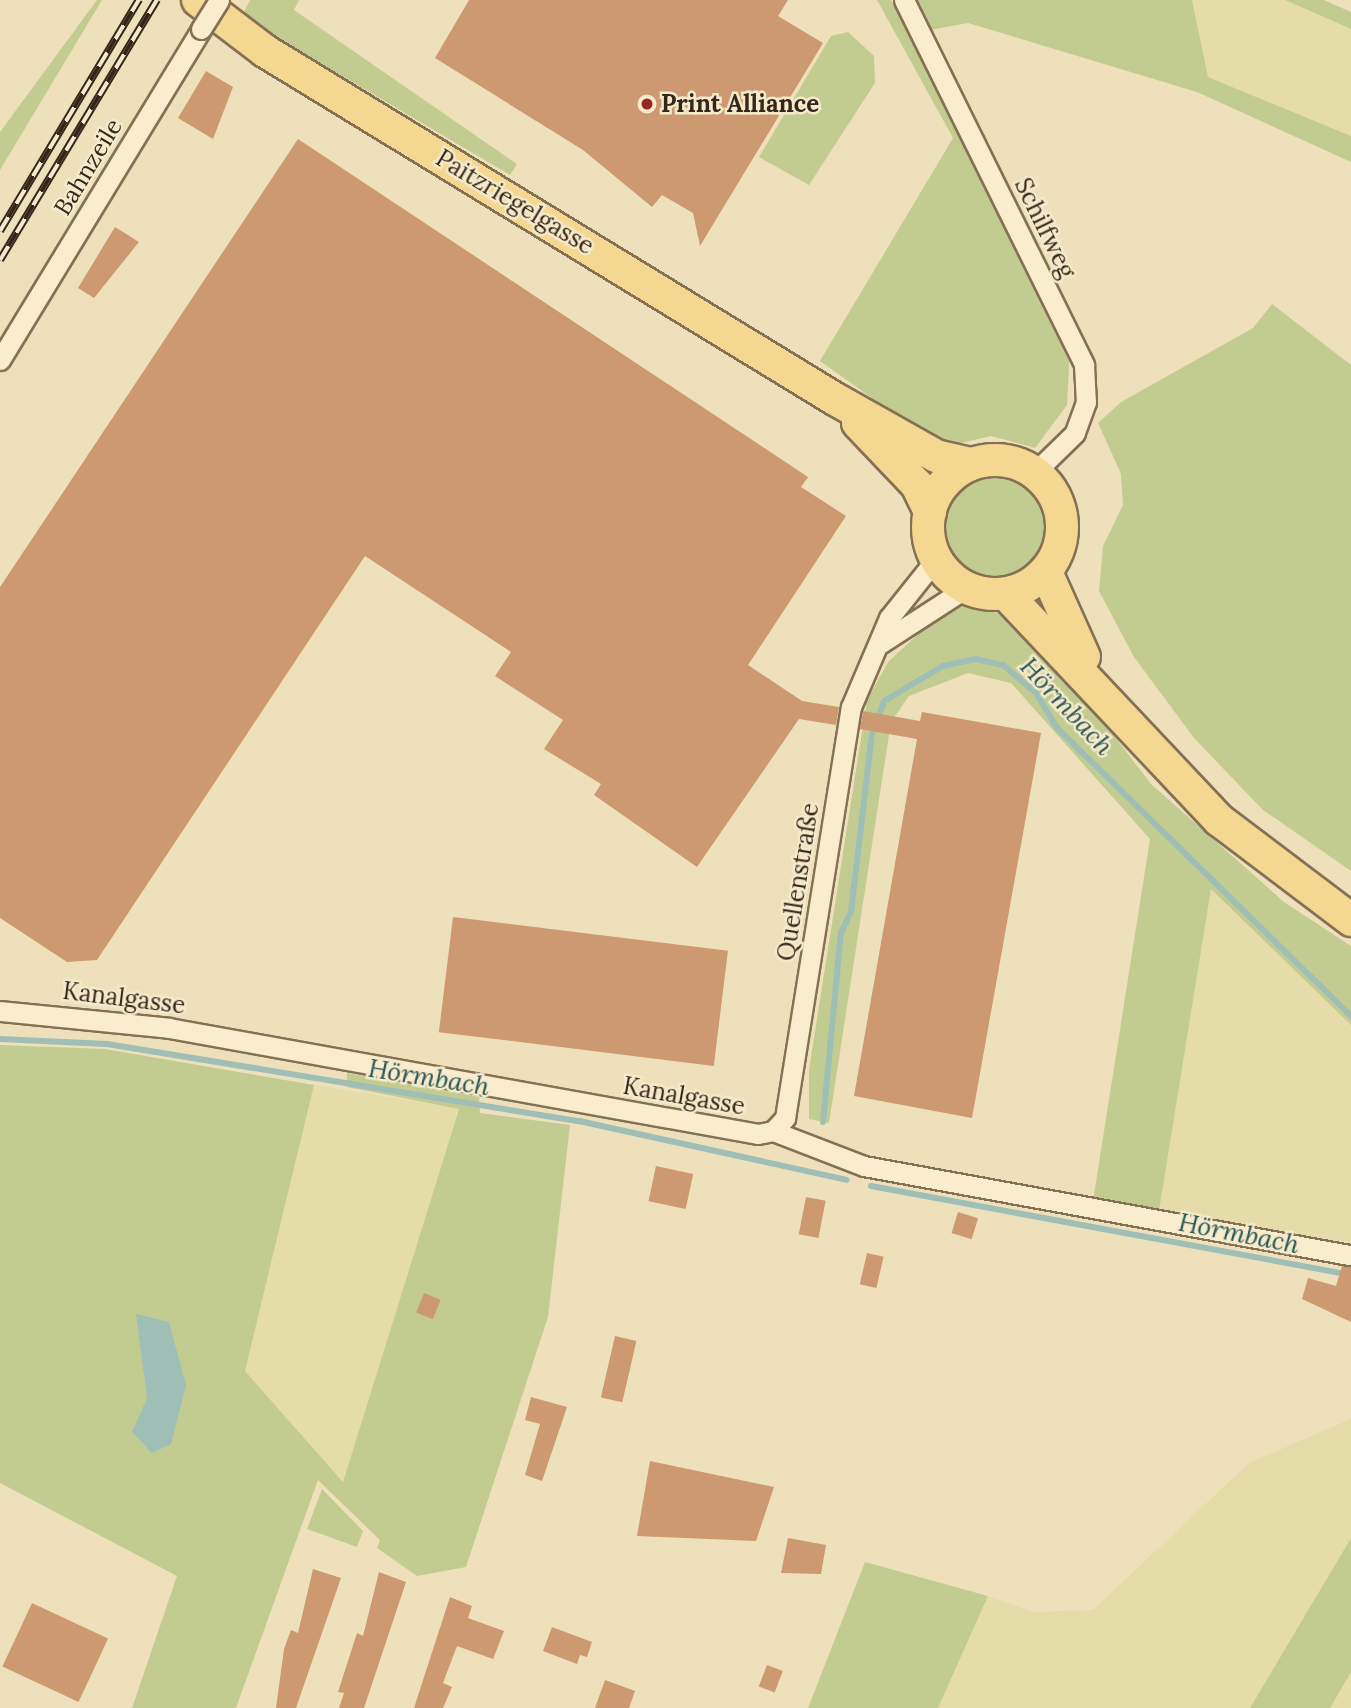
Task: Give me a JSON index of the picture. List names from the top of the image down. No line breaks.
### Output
{"streets":{"main road":["Paitzriegelgasse"],"street":["Bahnzeile","Schilfweg","Quellenstraße","Kanalgasse"]},"crossings":[["Bahnzeile","Paitzriegelgasse"],["Paitzriegelgasse","Schilfweg"],["Paitzriegelgasse","Quellenstraße"],["Schilfweg","Quellenstraße"],["Quellenstraße","Kanalgasse"]],"water":["Hörmbach"],"places":["Print Alliance"]}
